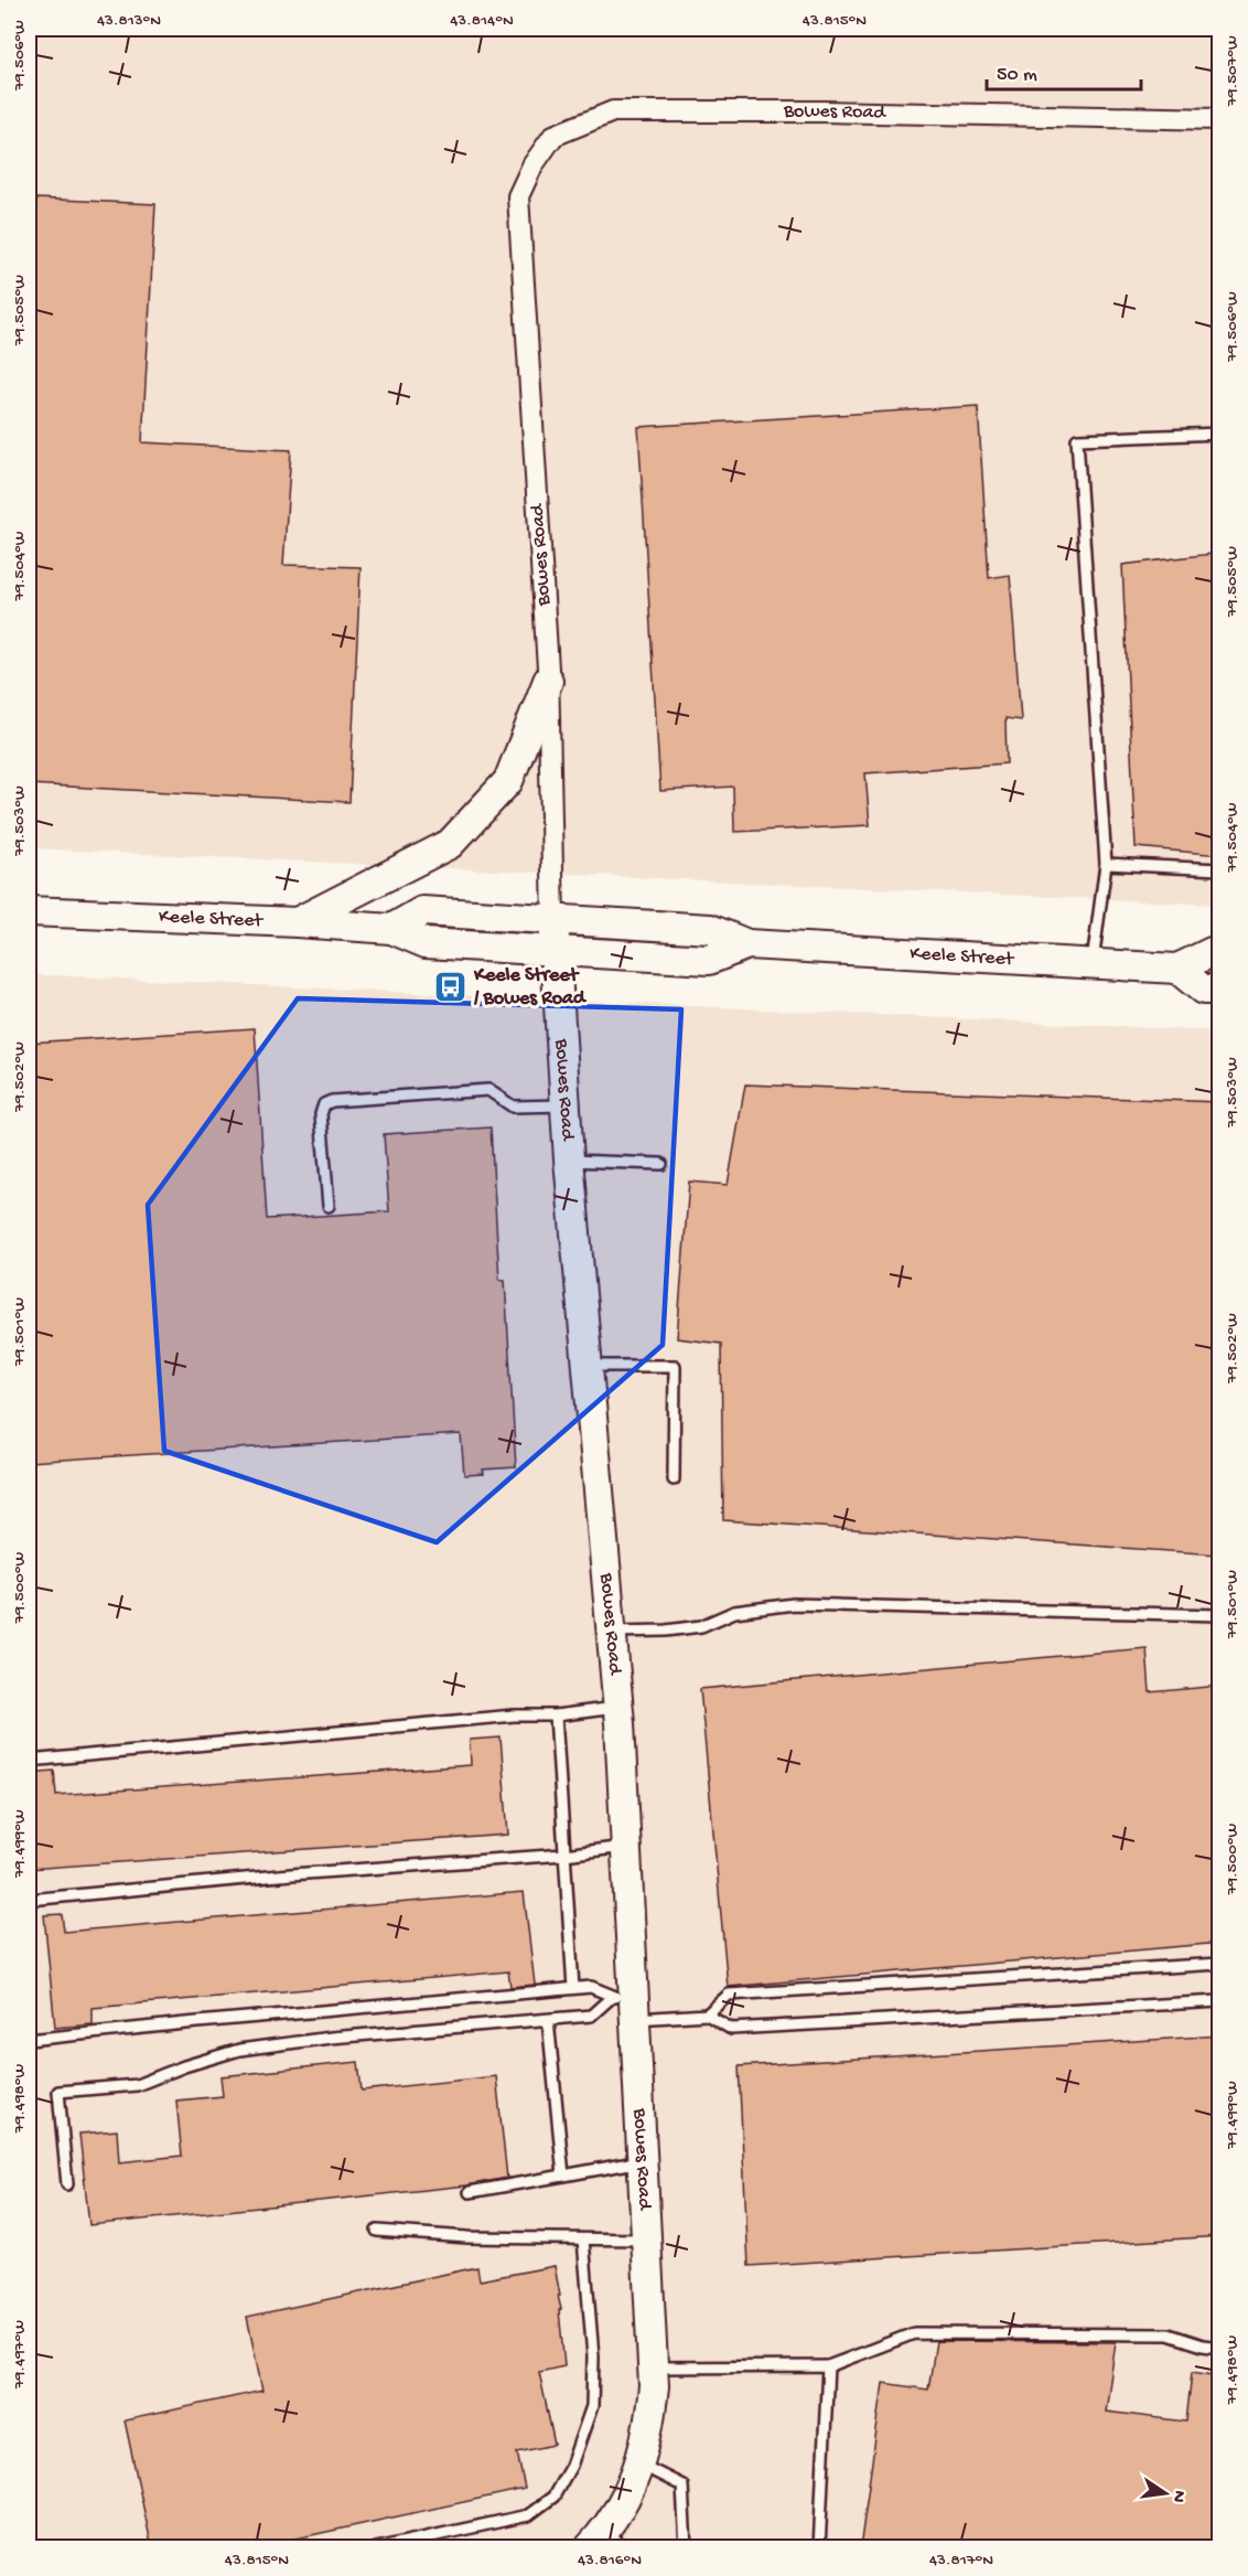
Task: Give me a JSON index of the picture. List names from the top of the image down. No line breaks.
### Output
{"streets":{"main road":["Bowes Road","Keele Street"]},"crossings":[["Bowes Road","Keele Street"]],"places":{"bus stop":["Keele Street / Bowes Road"]},"scale_bar":"50 m","north":"right","coordinates":["43.813°N","43.814°N","43.815°N","79.506°W","79.507°W","79.505°W","79.504°W","79.503°W","79.502°W","79.501°W","79.500°W","79.499°W","79.498°W","79.497°W","43.816°N","43.817°N"]}
